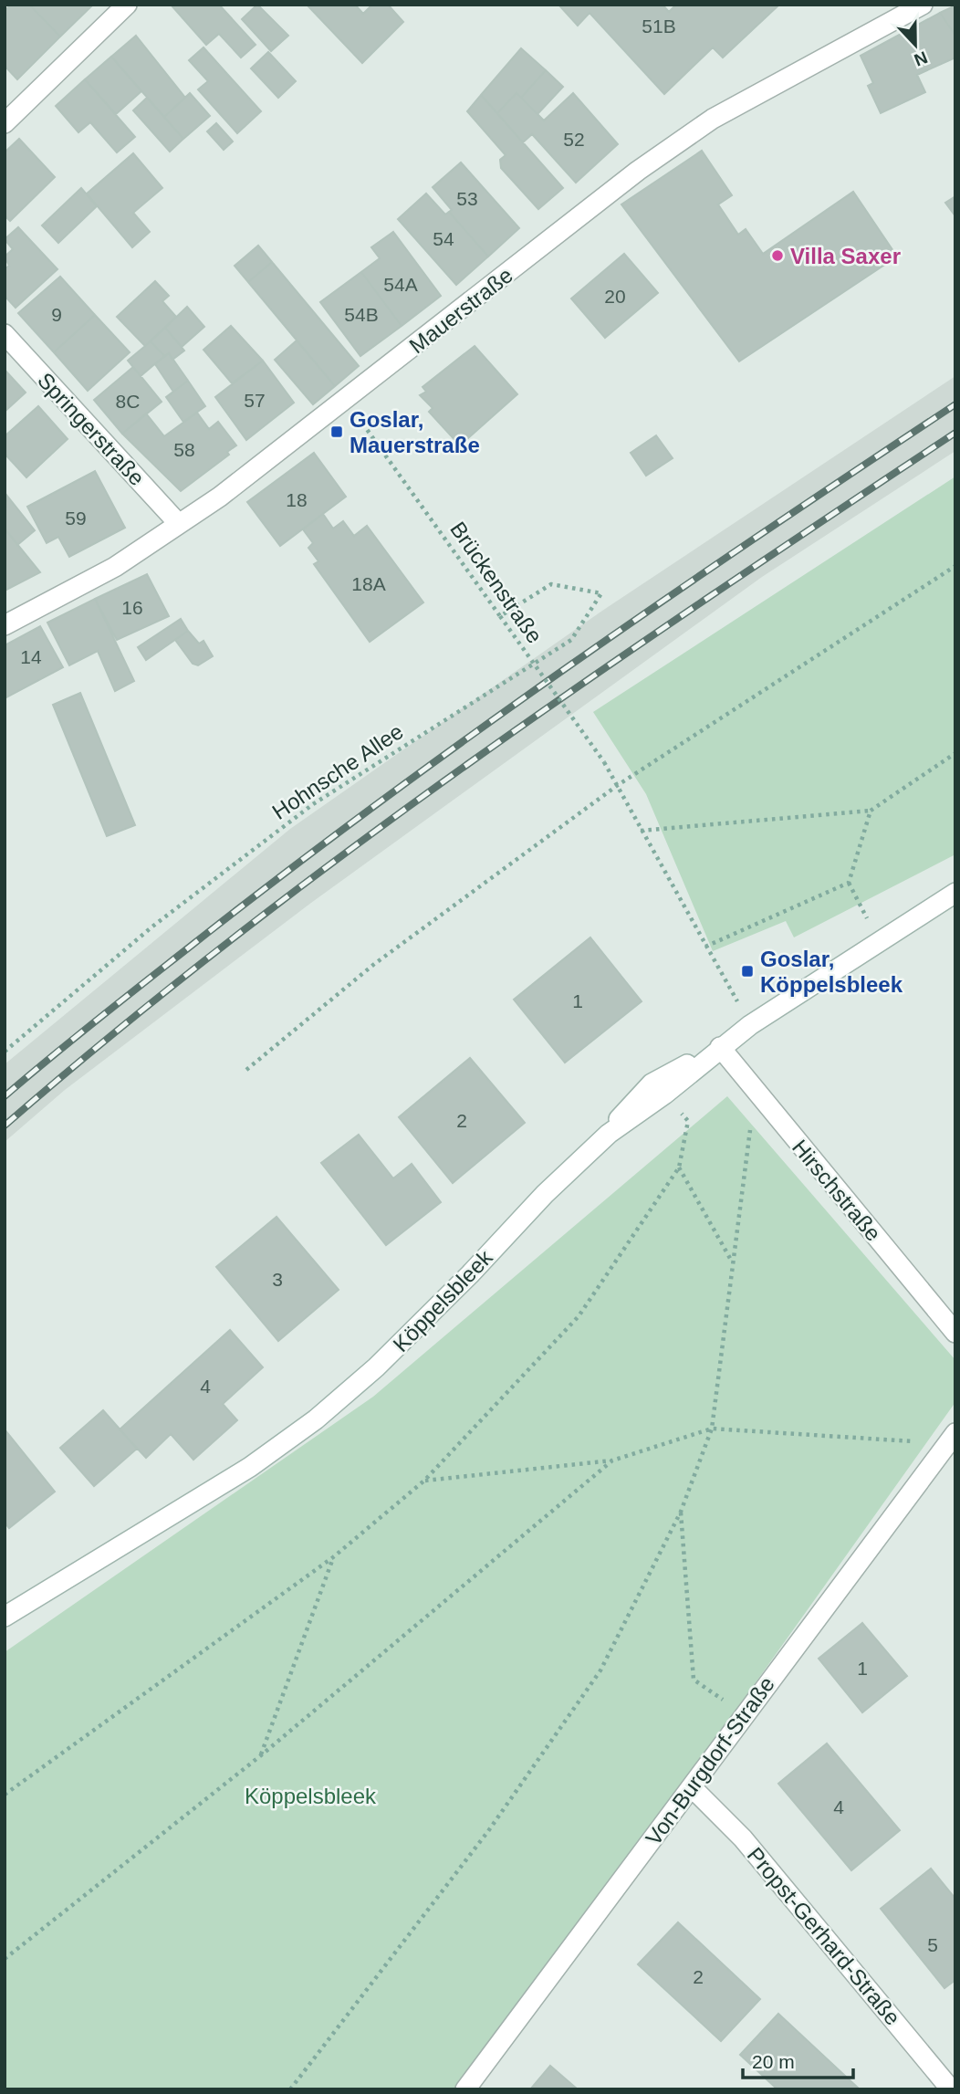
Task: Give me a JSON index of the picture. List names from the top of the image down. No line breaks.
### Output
{"streets":{"street":["Mauerstraße","Springerstraße","Hirschstraße","Köppelsbleek","Von-Burgdorf-Straße","Propst-Gerhard-Straße"],"path":["Brückenstraße","Hohnsche Allee"]},"crossings":[["Mauerstraße","Springerstraße"],["Mauerstraße","Brückenstraße"],["Brückenstraße","Hohnsche Allee"],["Hirschstraße","Köppelsbleek"],["Von-Burgdorf-Straße","Propst-Gerhard-Straße"]],"parks":["Köppelsbleek"],"places":{"other":["Villa Saxer"],"transit":["Goslar, Mauerstraße","Goslar, Köppelsbleek"]},"house_numbers":["51B","52","53","54","54A","20","9","54B","57","8C","58","18","59","18A","16","14","1","2","3","4","1","4","5","2"],"scale_bar":"20 m","north":"bottom"}
